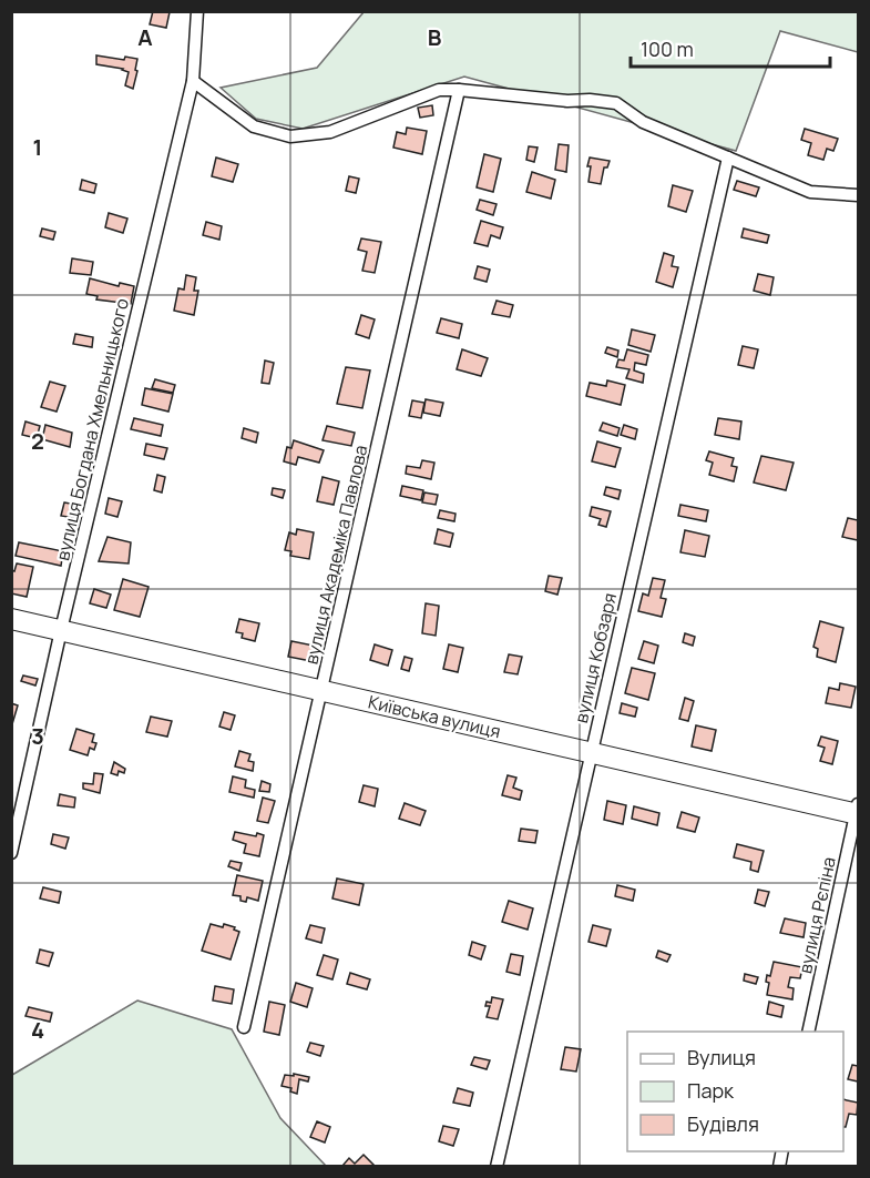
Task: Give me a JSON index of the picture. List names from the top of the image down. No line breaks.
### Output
{"streets":{"highway":["Київська вулиця"],"street":["вулиця Богдана Хмельницького","вулиця Академіка Павлова","вулиця Кобзаря","вулиця Рєпіна"]},"crossings":[["вулиця Богдана Хмельницького","Київська вулиця"],["вулиця Академіка Павлова","Київська вулиця"],["вулиця Кобзаря","Київська вулиця"],["Київська вулиця","вулиця Рєпіна"]],"legend":["Вулиця","Парк","Будівля"],"scale_bar":"100 m","grid":{"columns":["A","B"],"rows":["1","2","3","4"]}}
